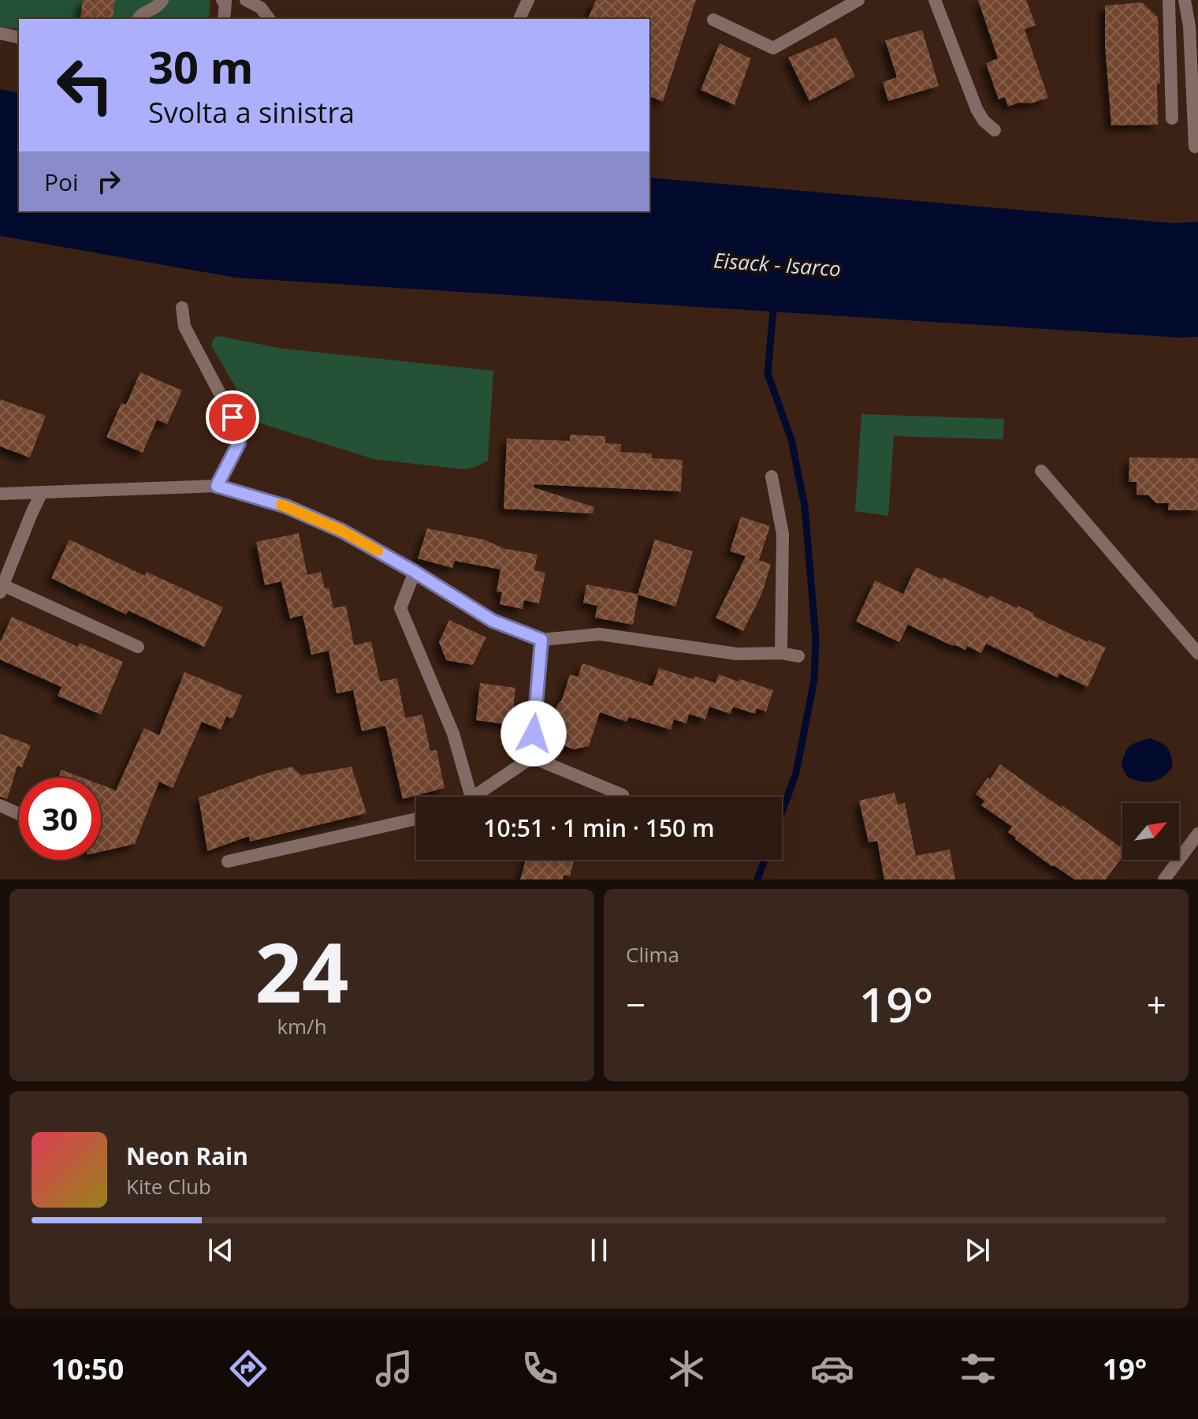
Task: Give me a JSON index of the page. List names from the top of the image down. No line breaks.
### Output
{"water":["Eisack - Isarco"],"north":"top right","page":{"turn":["30 m","Svolta a sinistra"],"then":"Poi","limit":"30","trip":"10:51 · 1 min · 150 m","tile":[["24","km/h"],"Clima"],"heat":["−","19°","+"],"song":["Neon Rain","Kite Club"],"tabs":["10:50","19°"]}}
